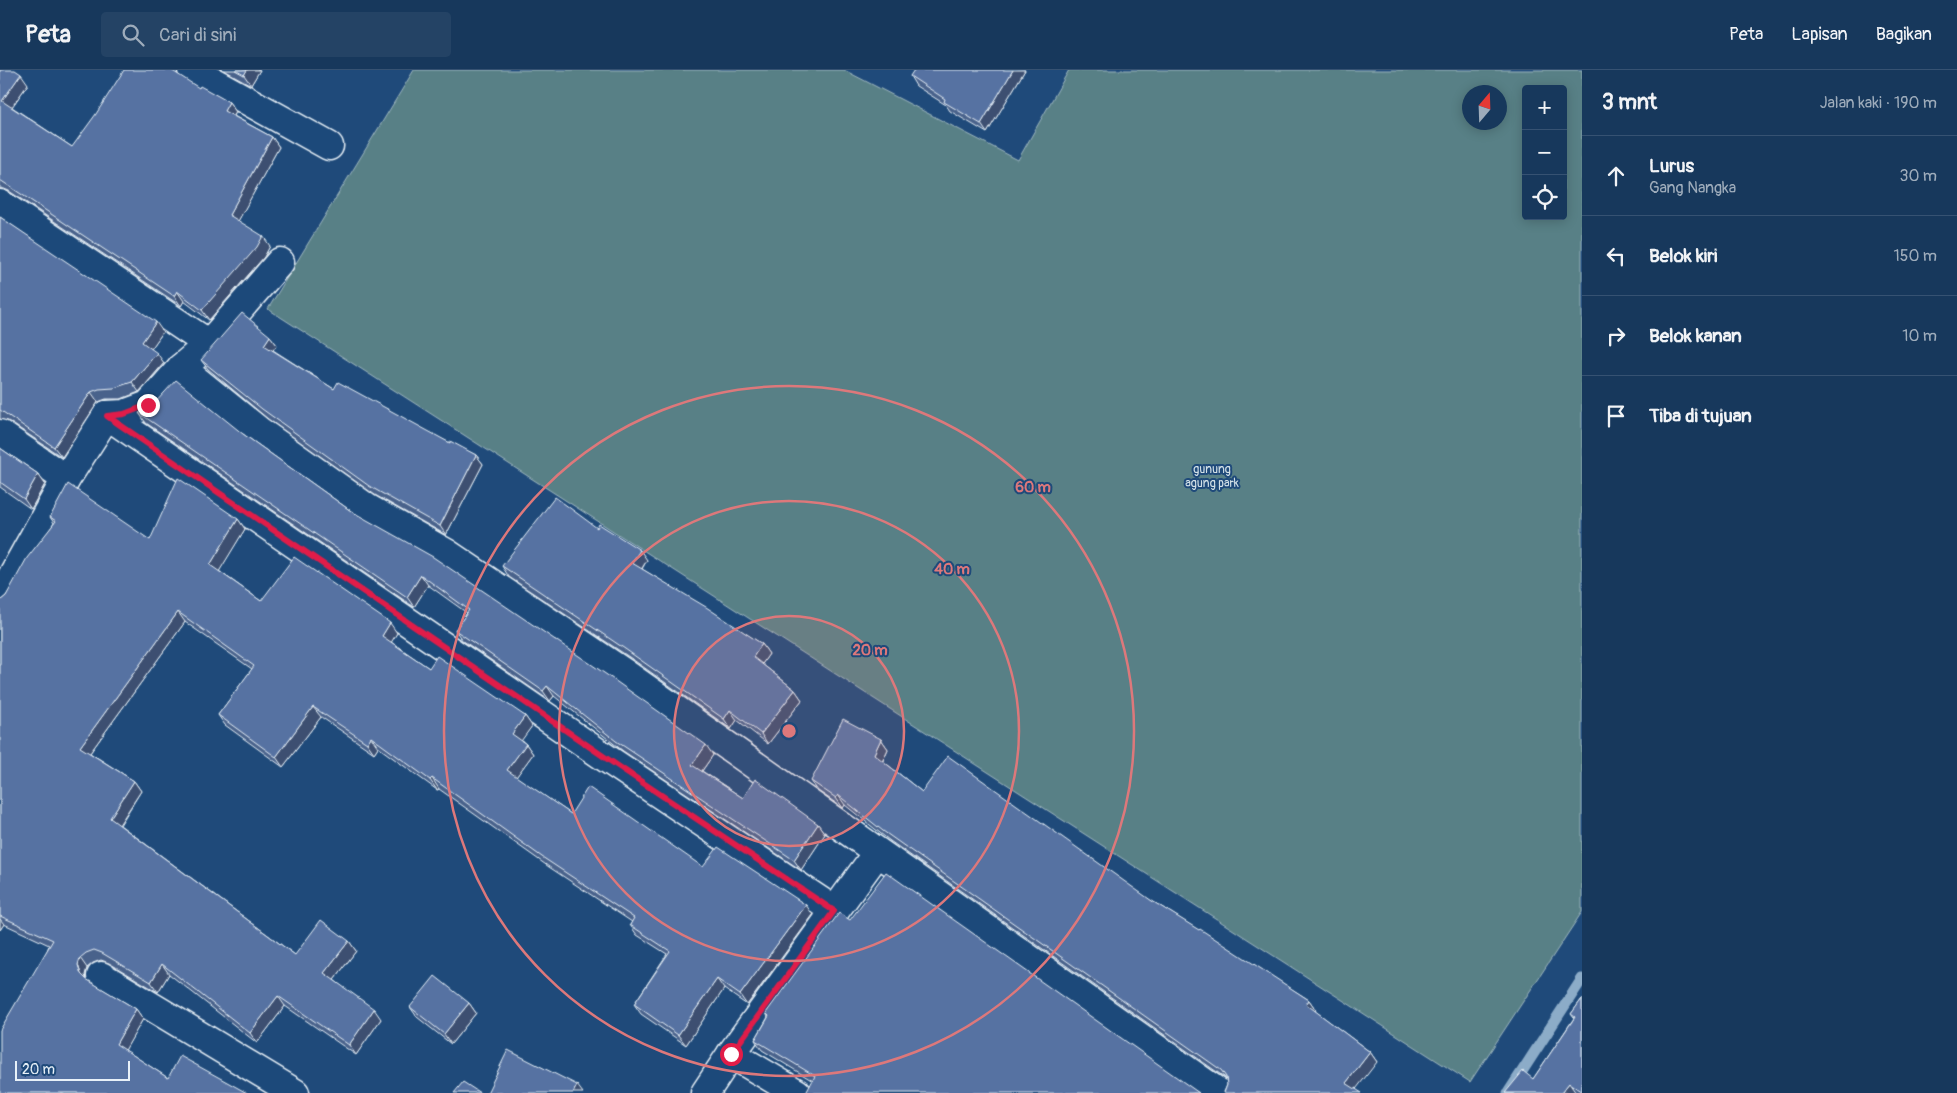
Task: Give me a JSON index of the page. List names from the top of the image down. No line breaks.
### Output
{"parks":["gunung agung park"],"scale_bar":"20 m","north":"top","page":{"header":"Peta","search":"Cari di sini","nav":["Peta","Lapisan","Bagikan"],"heading":["3 mnt","Jalan kaki · 190 m"],"map_buttons":["+","−"],"list":[["Lurus","Gang Nangka","30 m"],["Belok kiri","150 m"],["Belok kanan","10 m"],"Tiba di tujuan"],"scale":"20 m"},"rings":["60 m","40 m","20 m"]}
